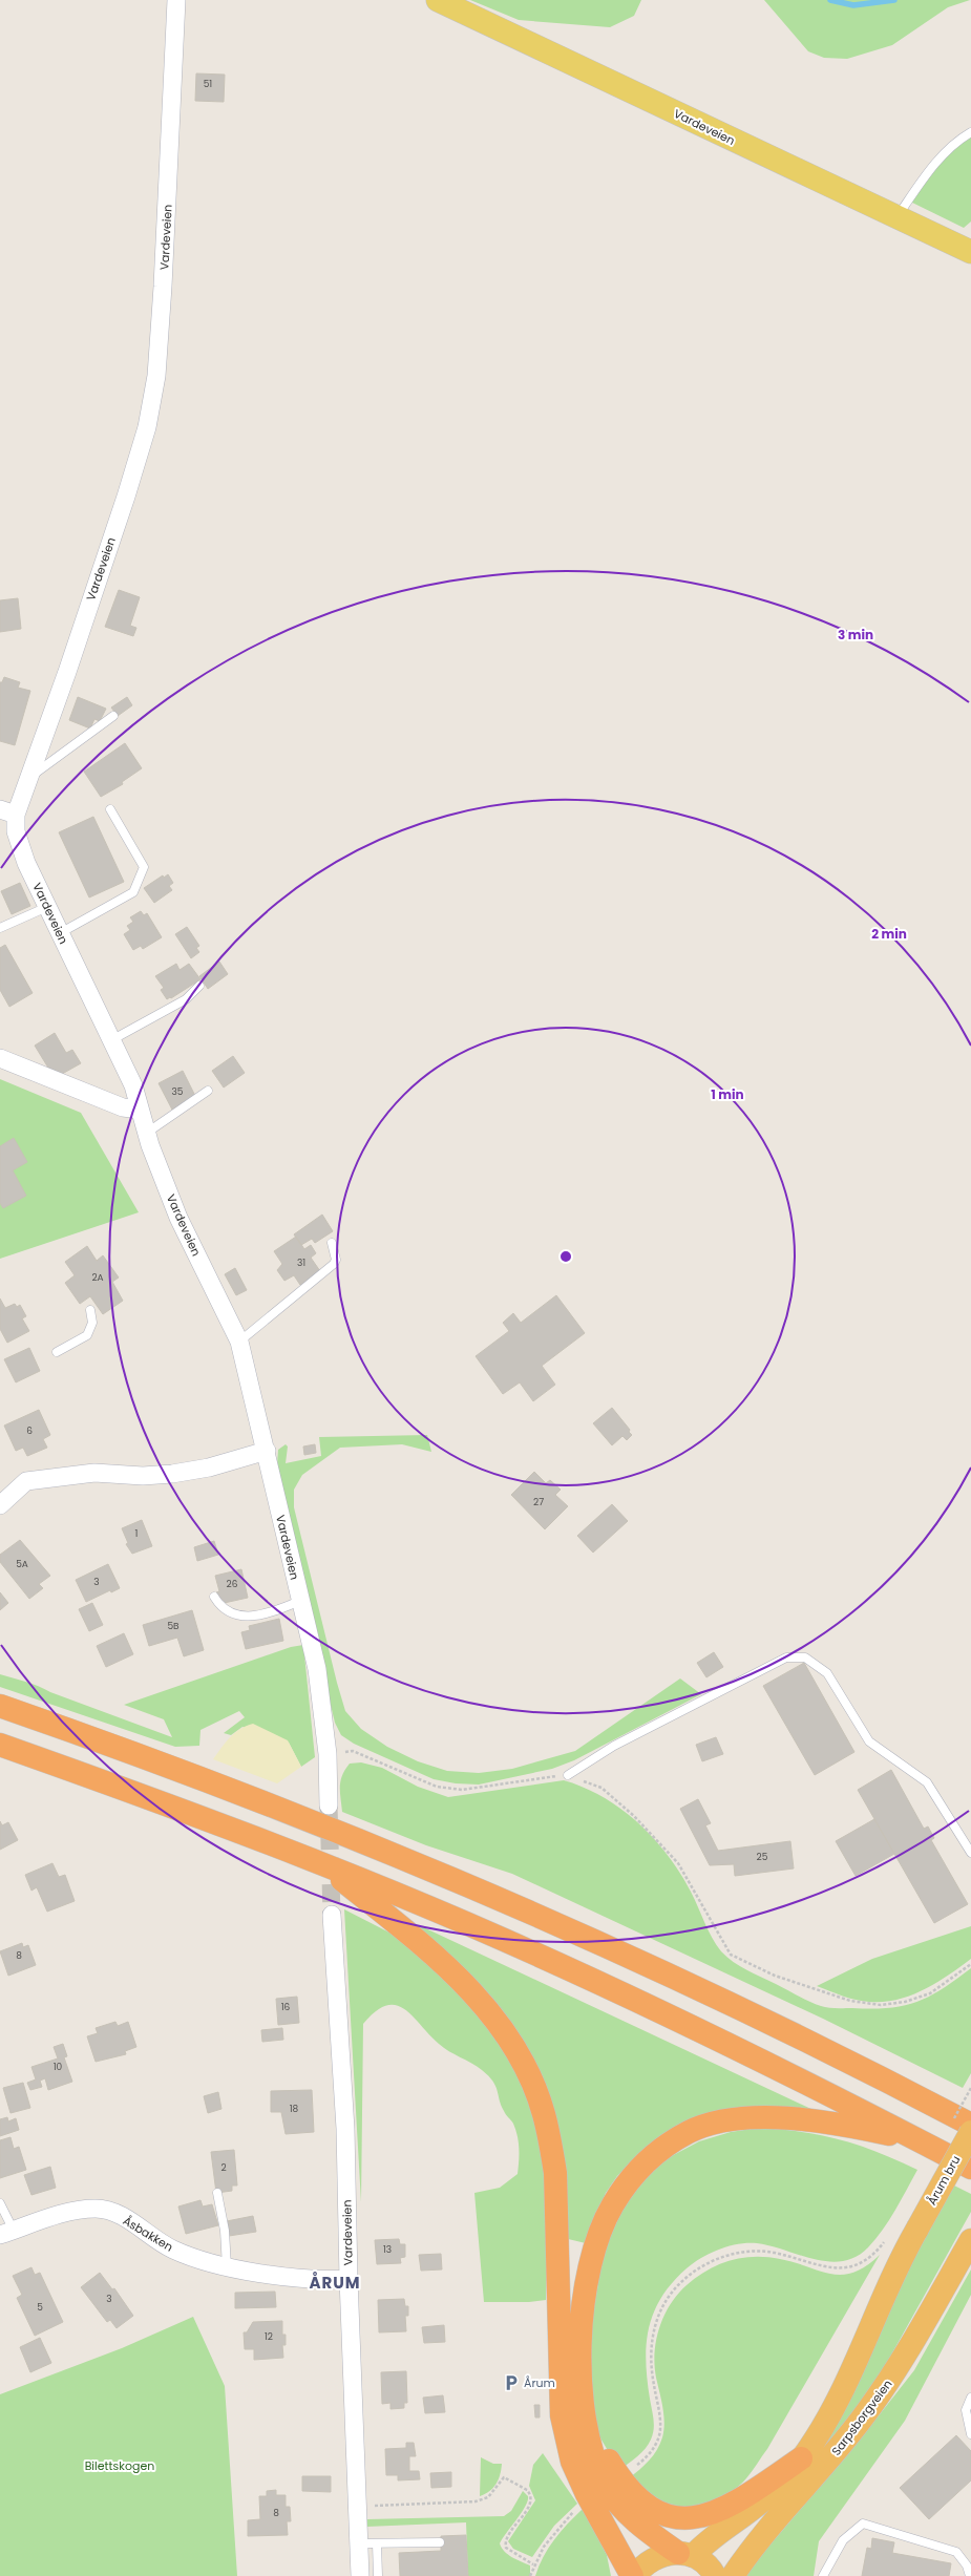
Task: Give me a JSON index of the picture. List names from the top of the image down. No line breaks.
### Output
{"streets":{"highway":["Årum bru","Sarpsborgveien"],"main road":["Vardeveien"],"street":["Åsbakken"]},"crossings":[["Vardeveien","Åsbakken"]],"districts":["ÅRUM"],"parks":["Bilettskogen"],"places":{"parking":["Årum"]},"house_numbers":["51","35","31","2A","6","27","1","5A","3","26","5B","25","8","16","10","18","2","13","3","5","12","8"],"rings":["3 min","2 min","1 min"]}
